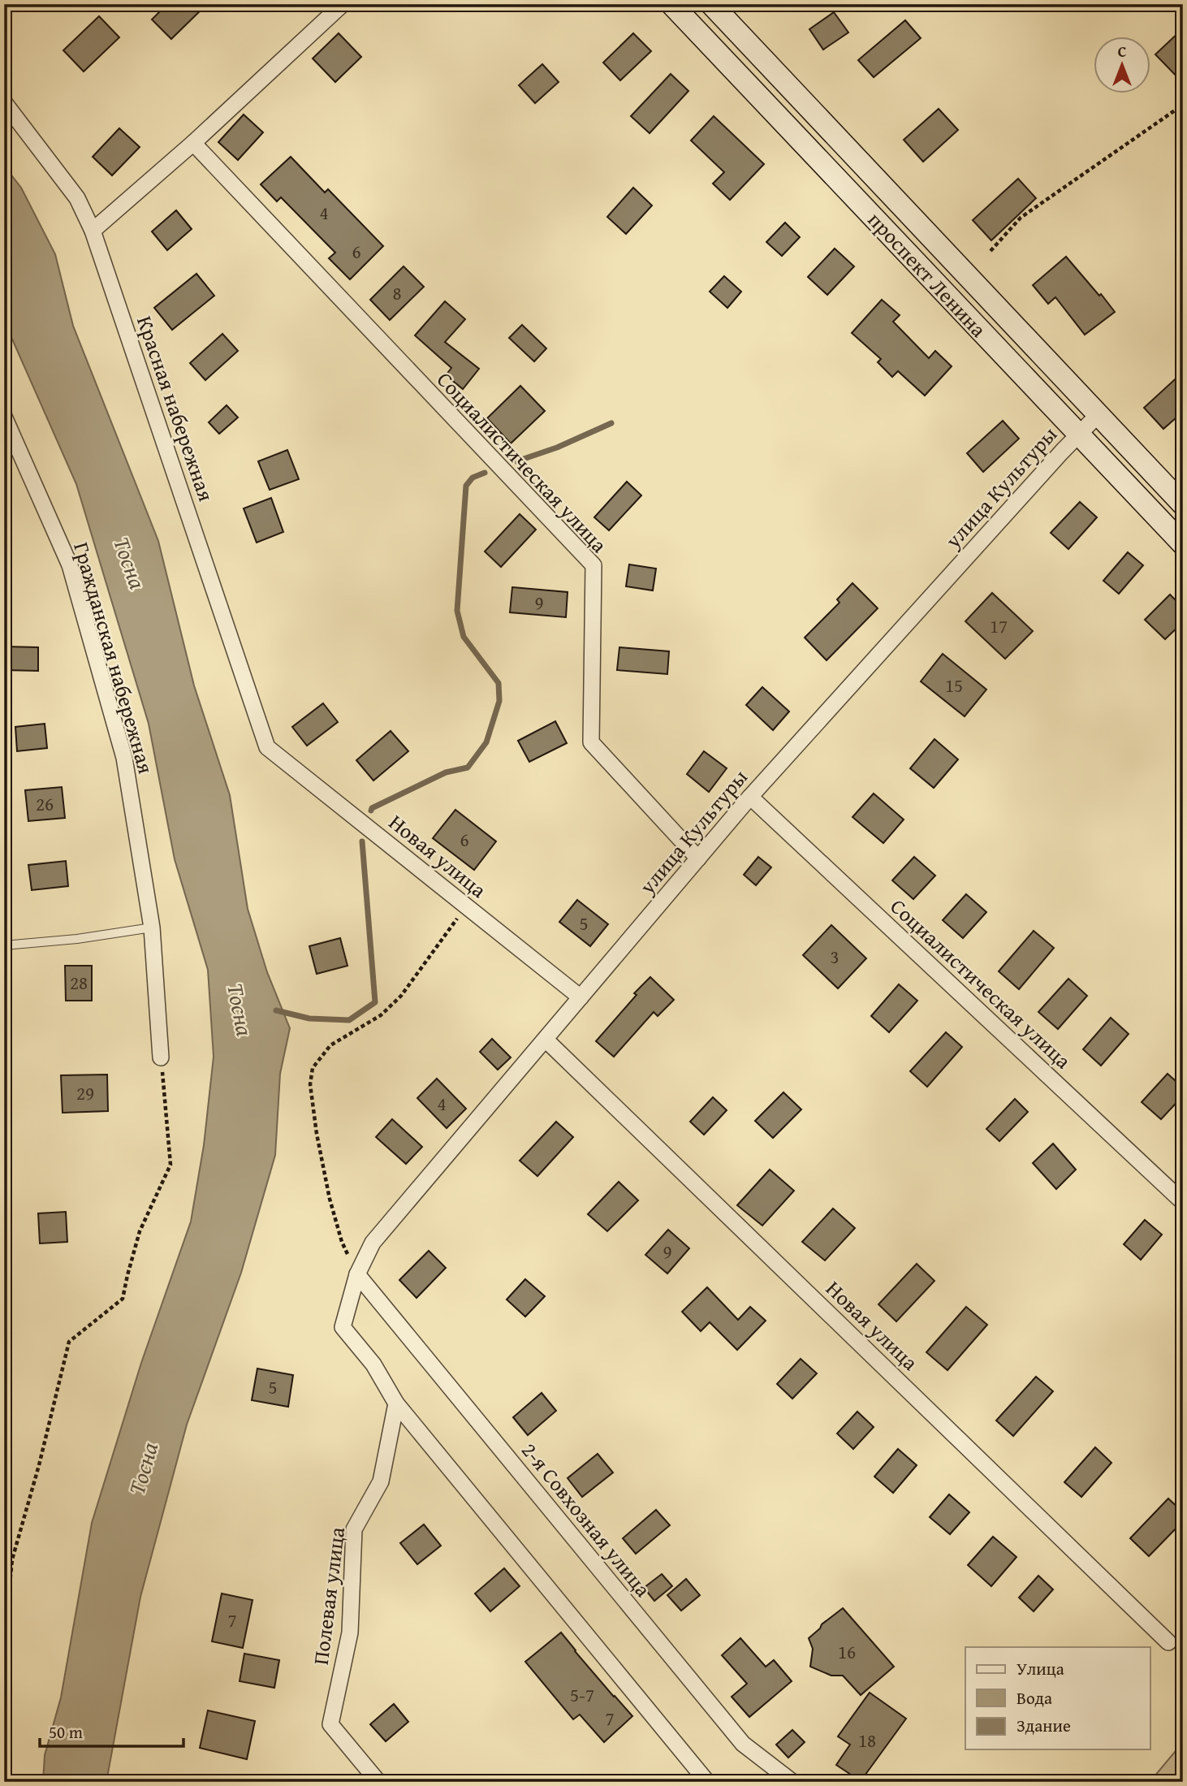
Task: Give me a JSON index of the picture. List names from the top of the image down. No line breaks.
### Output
{"streets":{"main road":["проспект Ленина"],"street":["Красная набережная","Социалистическая улица","улица Культуры","Гражданская набережная","Новая улица","2-я Совхозная улица","Полевая улица"]},"crossings":[["проспект Ленина","улица Культуры"],["Красная набережная","Новая улица"],["Социалистическая улица","улица Культуры"],["улица Культуры","Новая улица"],["улица Культуры","2-я Совхозная улица"],["улица Культуры","Полевая улица"]],"water":["Тосна"],"house_numbers":["4","6","8","9","17","15","26","6","5","3","28","29","4","9","5","7","16","5-7","7","18"],"legend":["Улица","Вода","Здание"],"scale_bar":"50 m","north":"top"}
